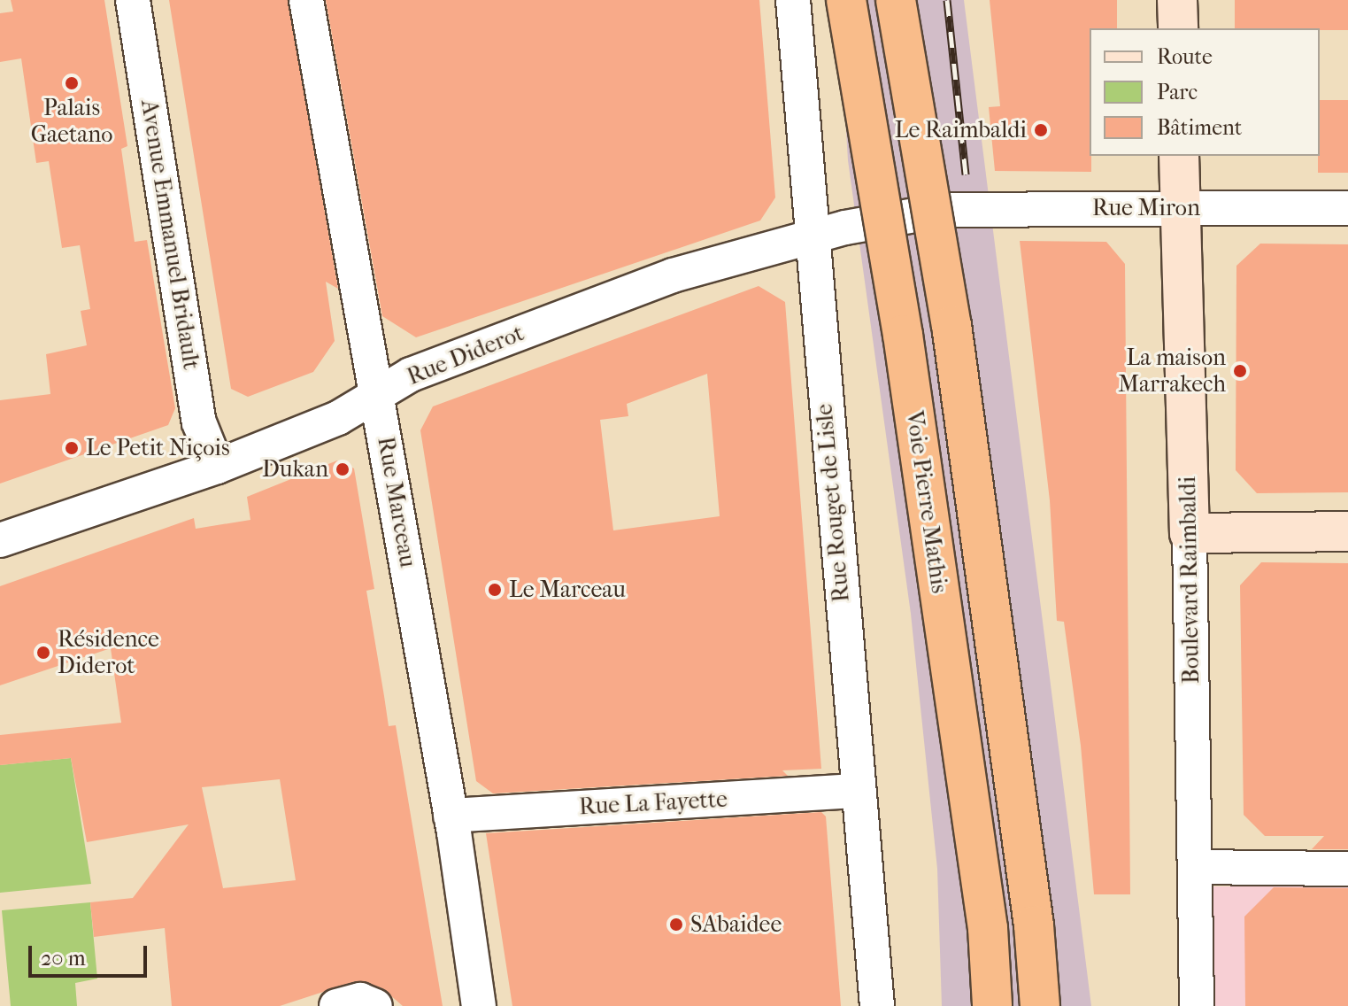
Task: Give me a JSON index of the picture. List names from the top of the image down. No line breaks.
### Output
{"streets":{"highway":["Voie Pierre Mathis"],"street":["Rue Miron","Avenue Emmanuel Bridault","Rue Diderot","Rue Marceau","Rue Rouget de Lisle","Boulevard Raimbaldi","Rue La Fayette"]},"crossings":[["Rue Miron","Rue Diderot"],["Rue Miron","Boulevard Raimbaldi"],["Avenue Emmanuel Bridault","Rue Diderot"],["Rue Diderot","Rue Marceau"],["Rue Diderot","Rue Rouget de Lisle"],["Rue Marceau","Rue La Fayette"],["Rue Rouget de Lisle","Rue La Fayette"]],"places":["Palais Gaetano","Le Raimbaldi","La maison Marrakech","Le Petit Niçois","Dukan","Le Marceau","Résidence Diderot","SAbaidee"],"legend":["Route","Parc","Bâtiment"],"scale_bar":"20 m"}
